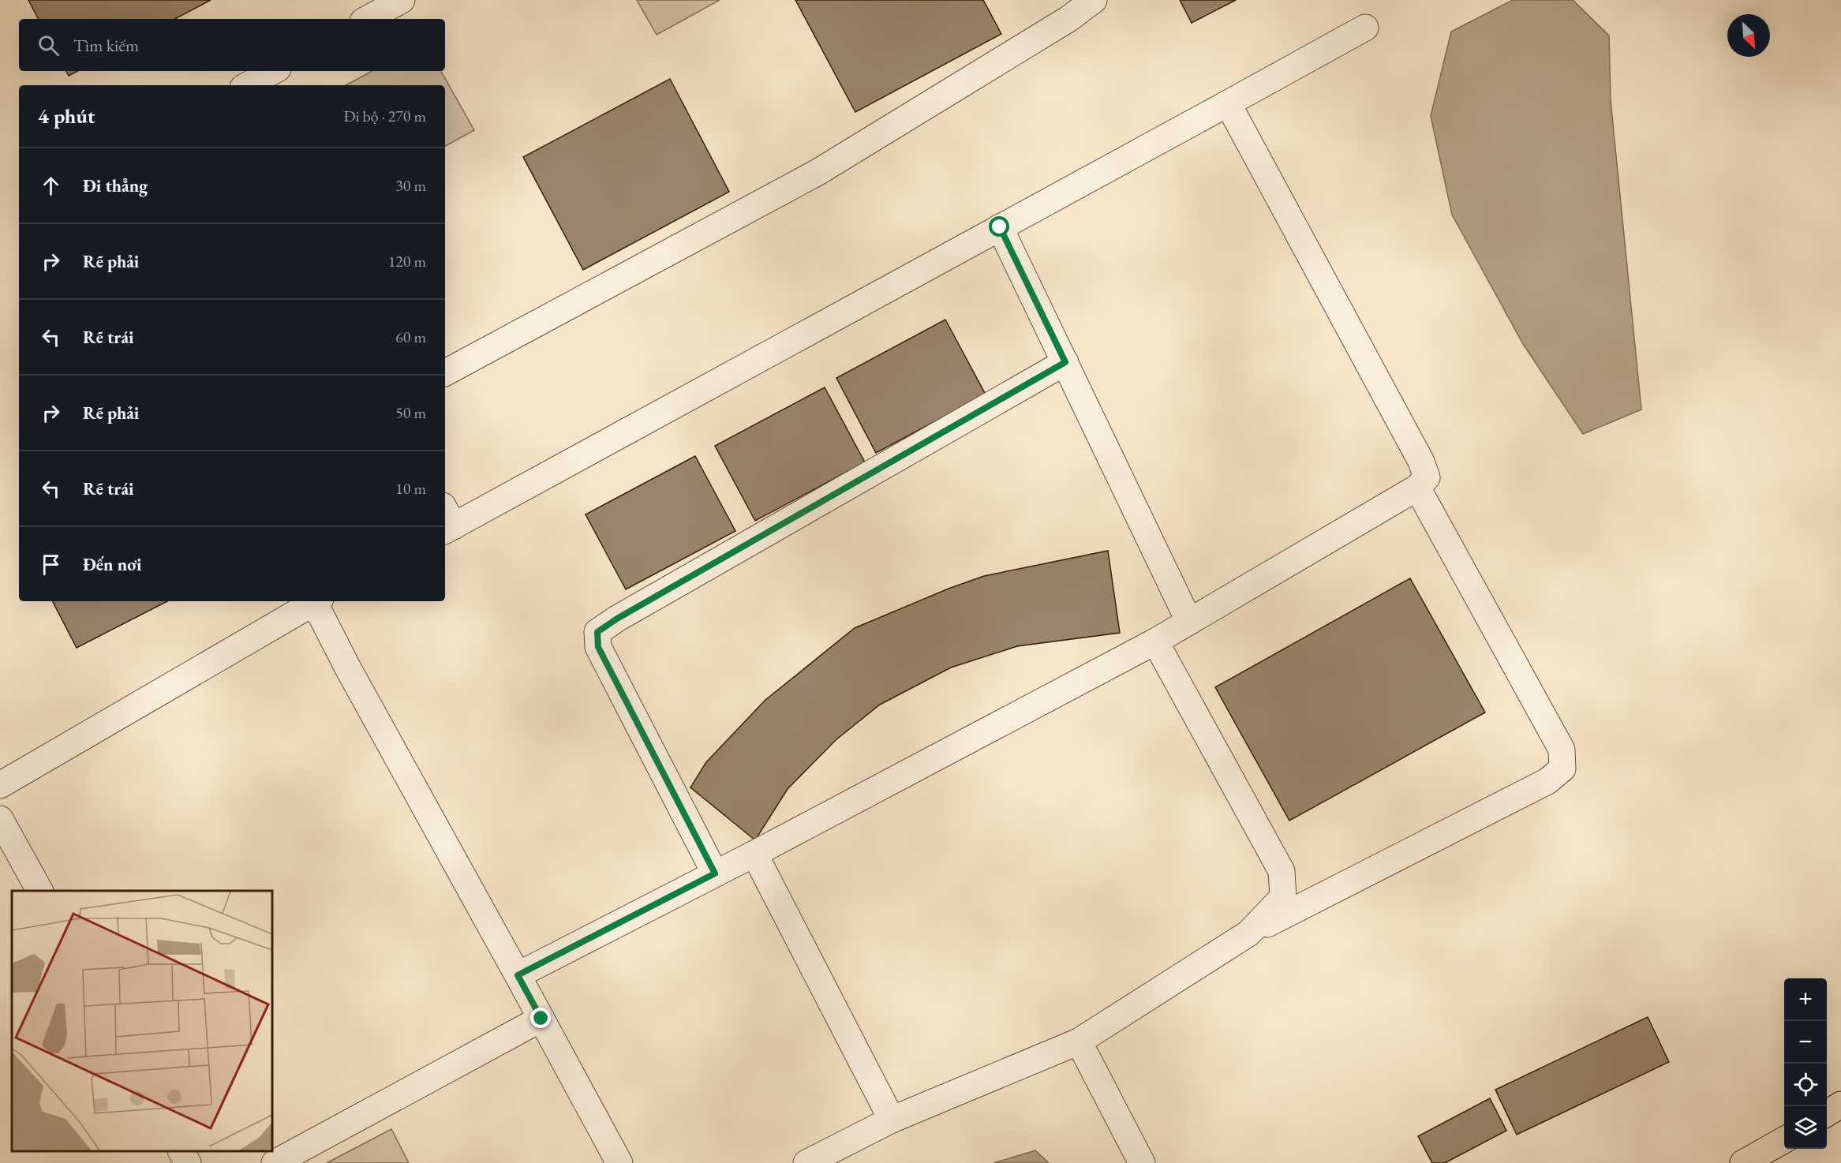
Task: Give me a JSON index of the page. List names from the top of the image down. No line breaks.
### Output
{"north":"bottom right","page":{"search":"Tìm kiếm","heading":["4 phút","Đi bộ · 270 m"],"list":[["Đi thẳng","30 m"],["Rẽ phải","120 m"],["Rẽ trái","60 m"],["Rẽ phải","50 m"],["Rẽ trái","10 m"],"Đến nơi"],"map_buttons":["+","−"]}}
